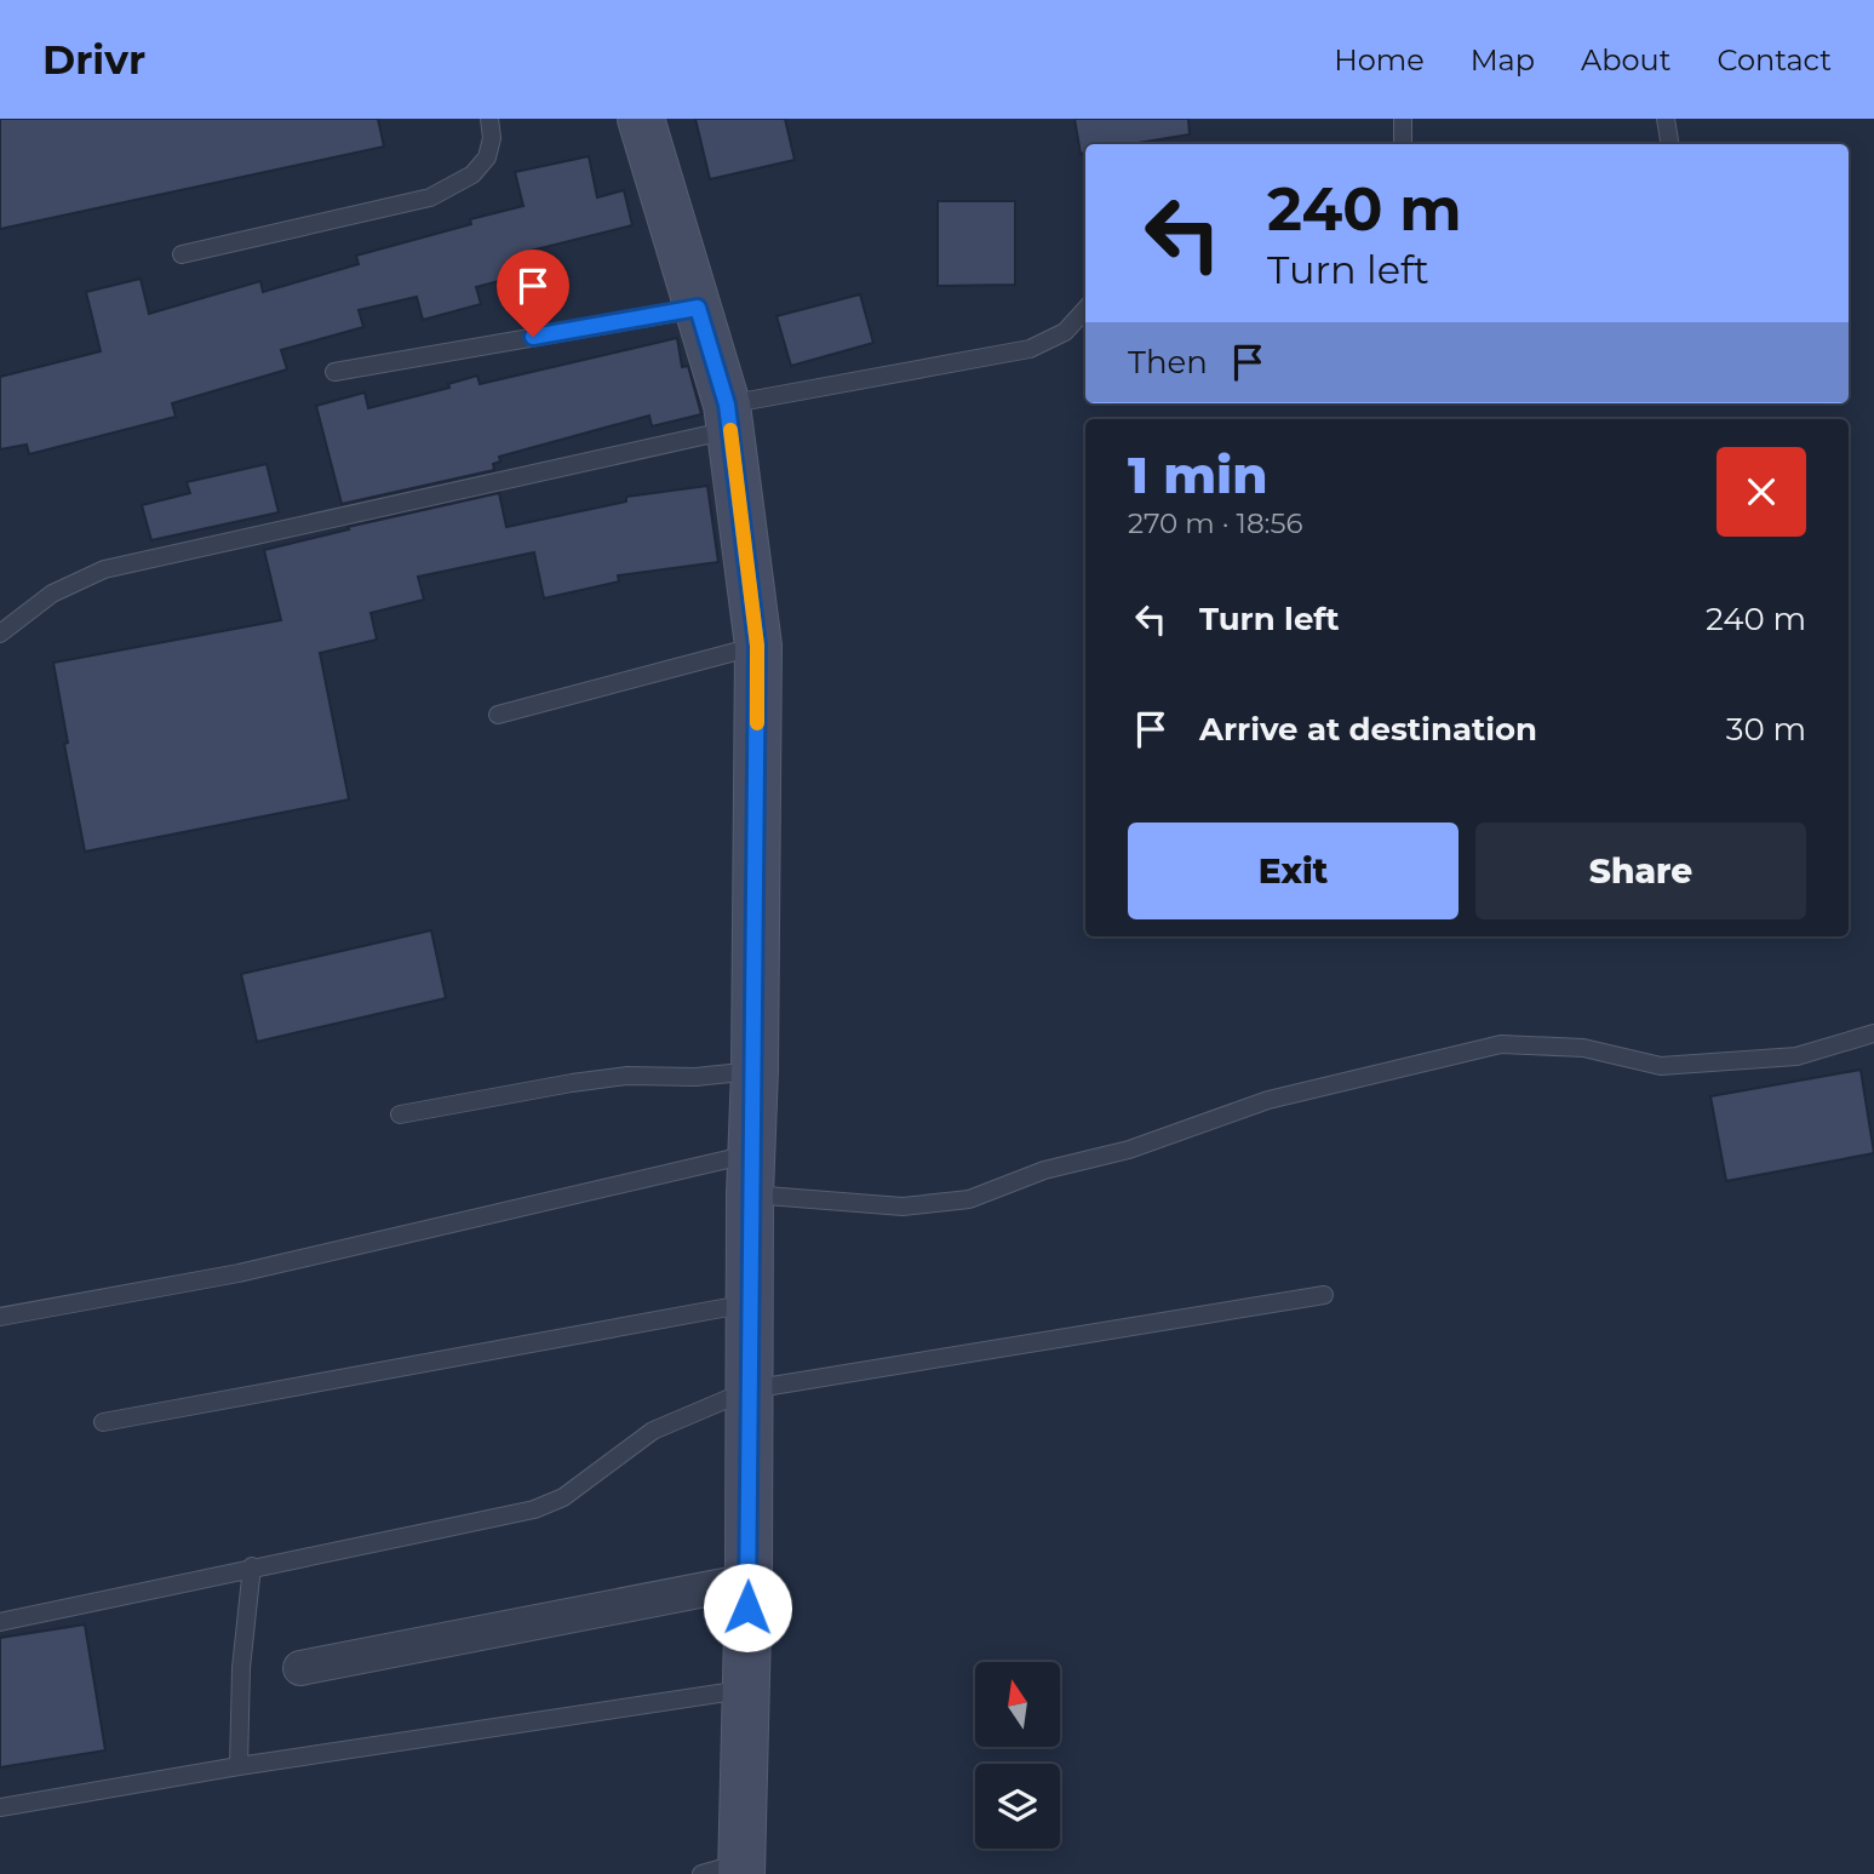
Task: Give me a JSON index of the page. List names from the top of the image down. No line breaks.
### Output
{"north":"top","page":{"header":"Drivr","nav":["Home","Map","About","Contact"],"turn":["240 m","Turn left"],"then":"Then","heading":["1 min","270 m · 18:56"],"list":[{"name":"Turn left","value":"240 m"},{"name":"Arrive at destination","value":"30 m"}],"buttons":["Exit","Share"]}}
